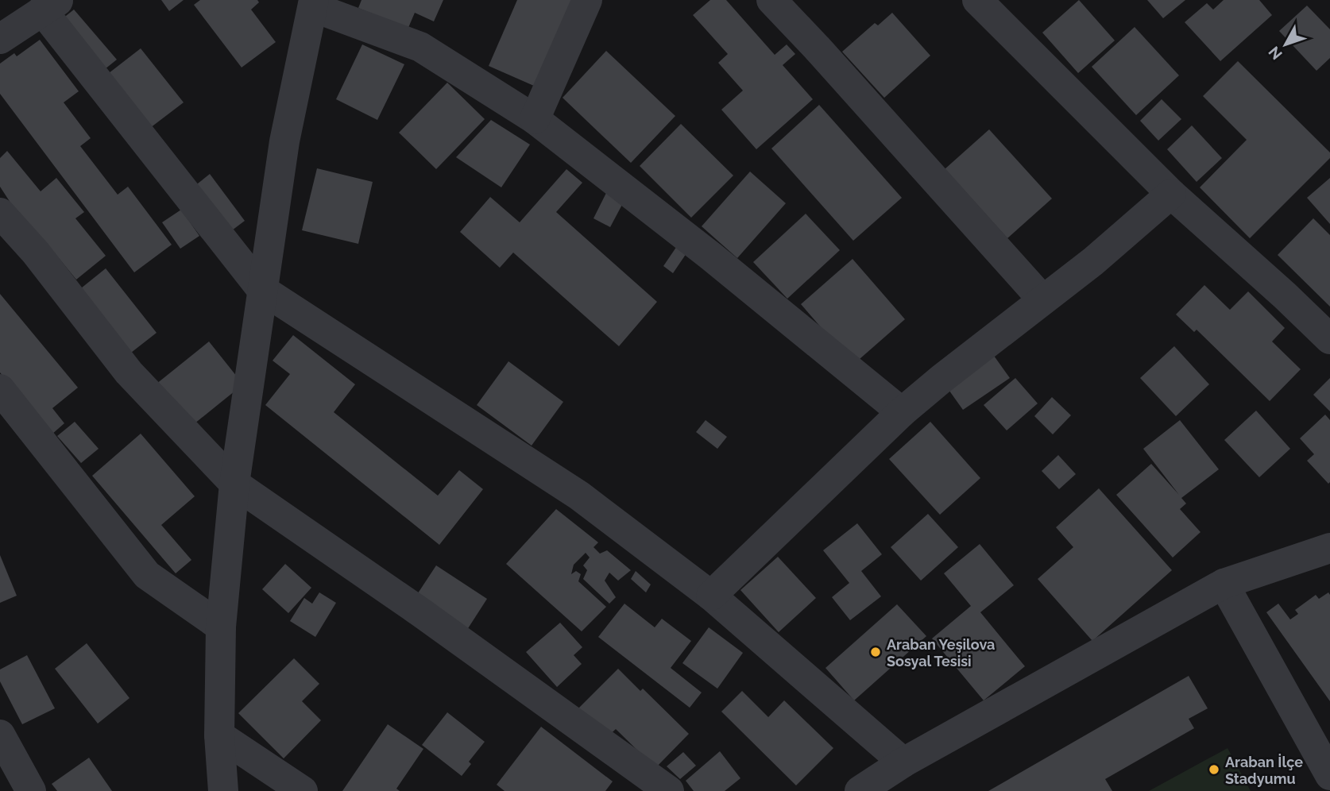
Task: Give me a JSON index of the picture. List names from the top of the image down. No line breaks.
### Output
{"places":["Araban Yeşilova Sosyal Tesisi","Araban İlçe Stadyumu"],"north":"bottom left"}
